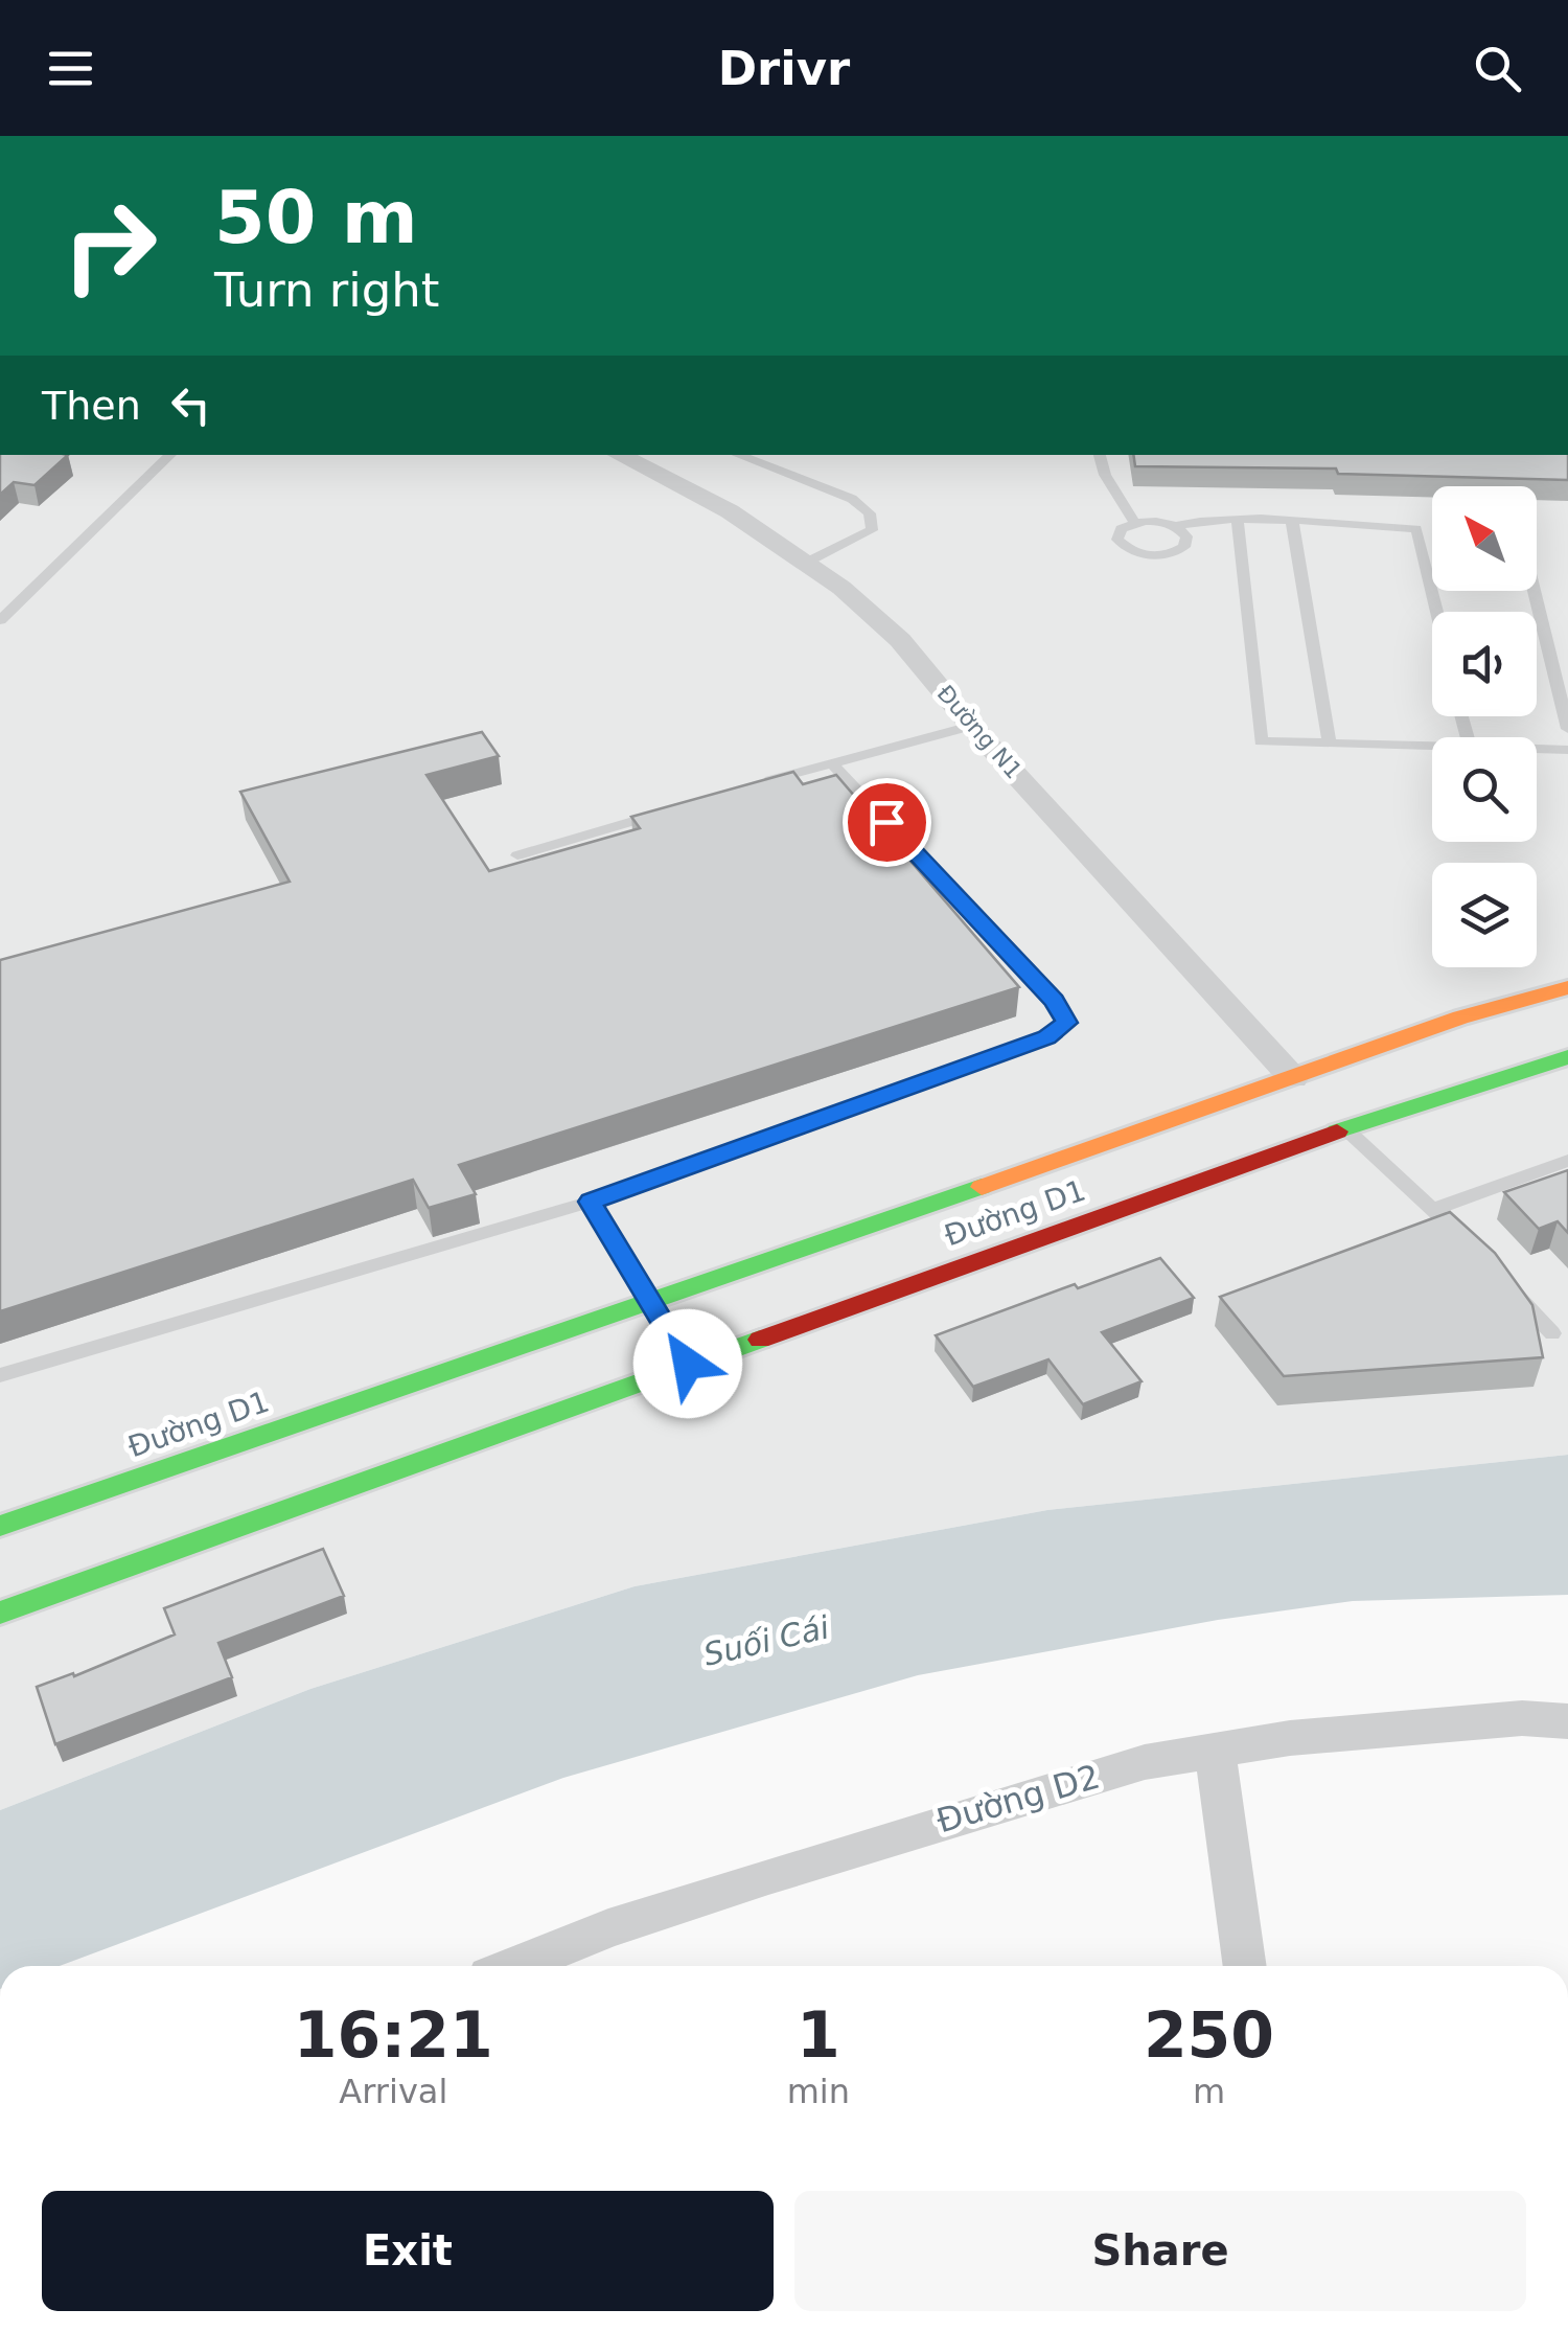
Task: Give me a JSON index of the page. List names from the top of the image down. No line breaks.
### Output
{"streets":{"main road":["Đường D1"],"street":["Đường N1","Đường D2"]},"crossings":[["Đường N1","Đường D1"]],"water":["Suối Cái"],"north":"top left","page":{"header":"Drivr","turn":["50 m","Turn right"],"then":"Then","eta":["16:21","Arrival","1","min","250","m"],"buttons":["Exit","Share"]}}
